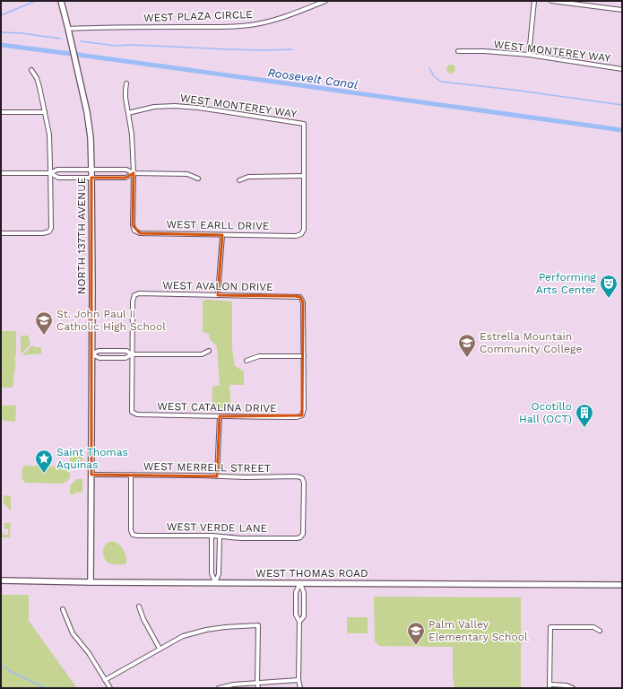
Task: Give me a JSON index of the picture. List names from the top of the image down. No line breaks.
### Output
{"streets":{"main road":["NORTH 137TH AVENUE","WEST THOMAS ROAD"],"street":["WEST PLAZA CIRCLE","WEST MONTEREY WAY","WEST EARLL DRIVE","WEST AVALON DRIVE","WEST CATALINA DRIVE","WEST MERRELL STREET","WEST VERDE LANE"]},"crossings":[["WEST PLAZA CIRCLE","NORTH 137TH AVENUE"],["WEST MONTEREY WAY","WEST EARLL DRIVE"],["NORTH 137TH AVENUE","WEST MERRELL STREET"],["NORTH 137TH AVENUE","WEST THOMAS ROAD"],["WEST AVALON DRIVE","WEST CATALINA DRIVE"],["WEST MERRELL STREET","WEST VERDE LANE"]],"water":["Roosevelt Canal"],"places":{"theatre":["Performing Arts Center"],"school or university":["St. John Paul II Catholic High School","Estrella Mountain Community College","Palm Valley Elementary School"],"building":["Ocotillo Hall (OCT)"],"place":["Saint Thomas Aquinas"]}}
